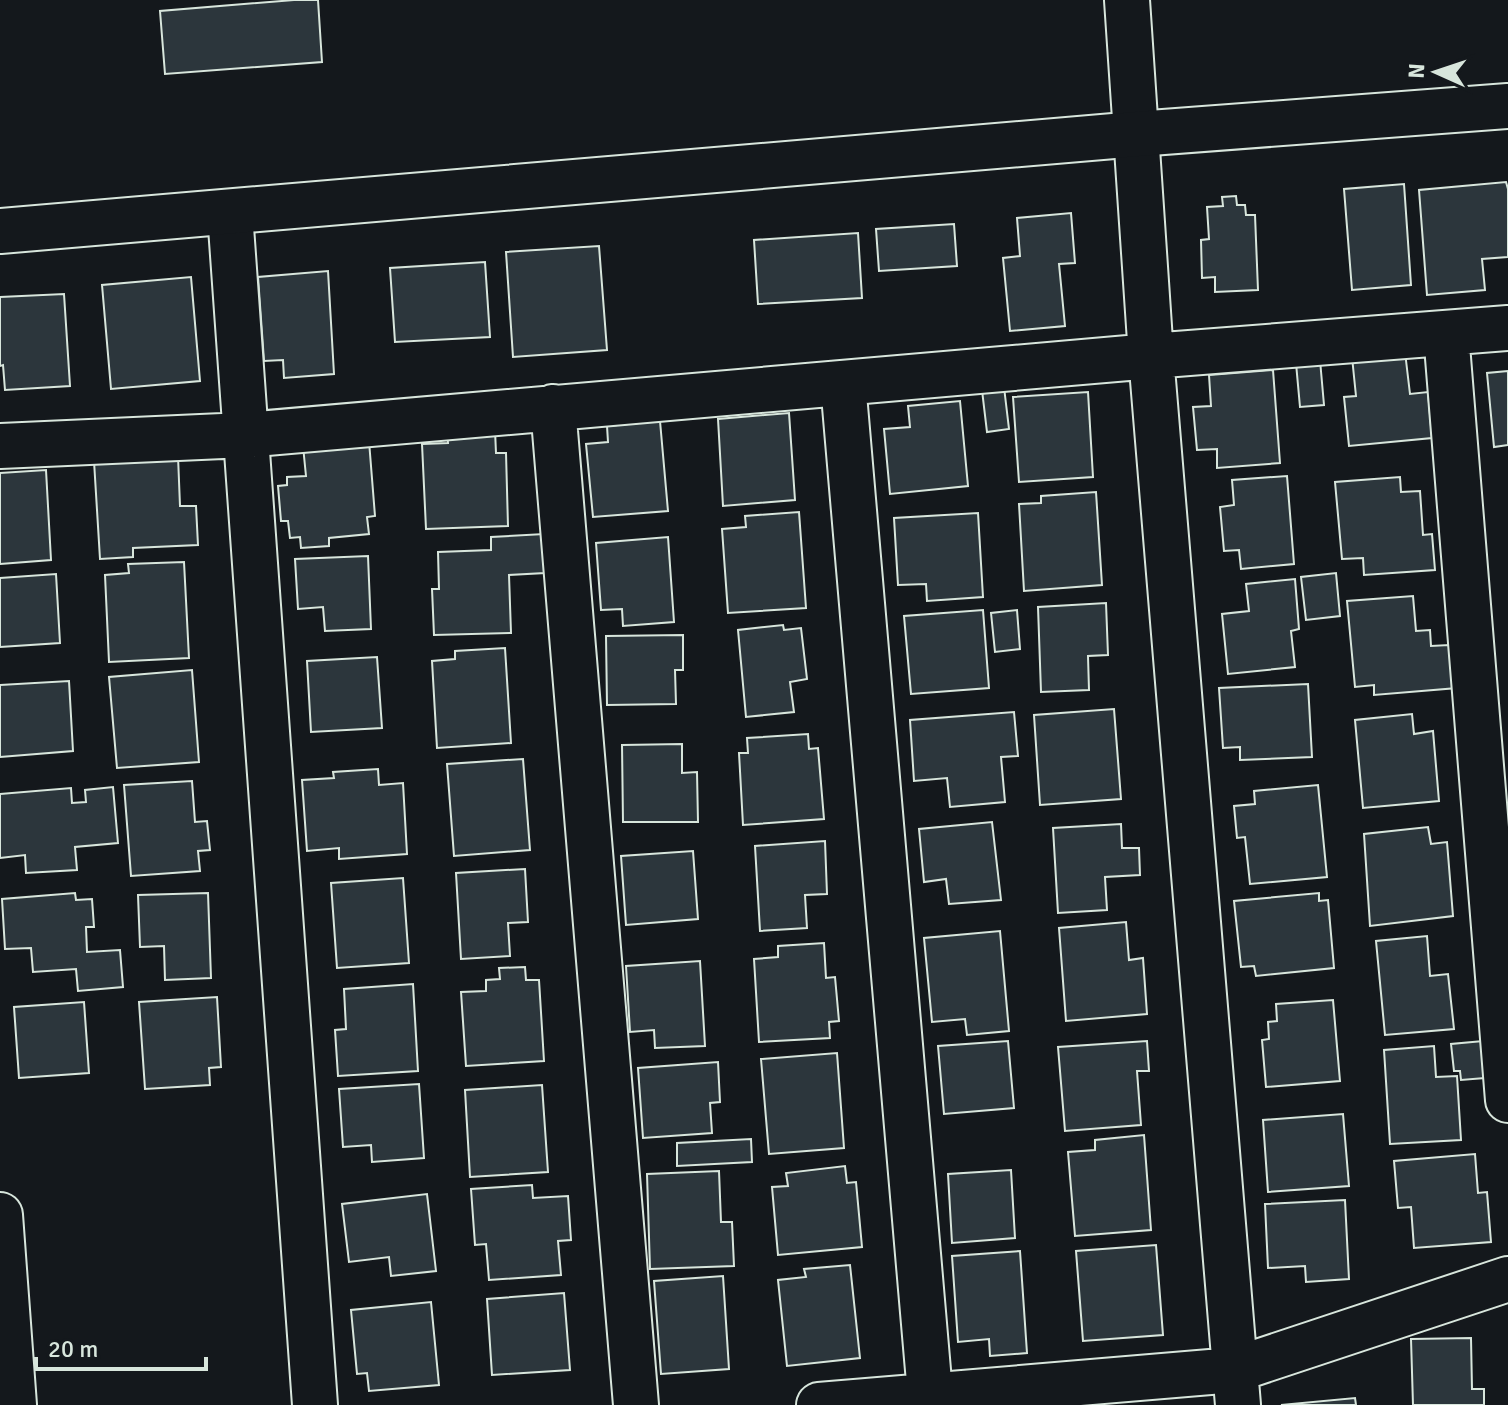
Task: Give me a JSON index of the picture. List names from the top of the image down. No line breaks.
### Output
{"scale_bar":"20 m","north":"left"}
